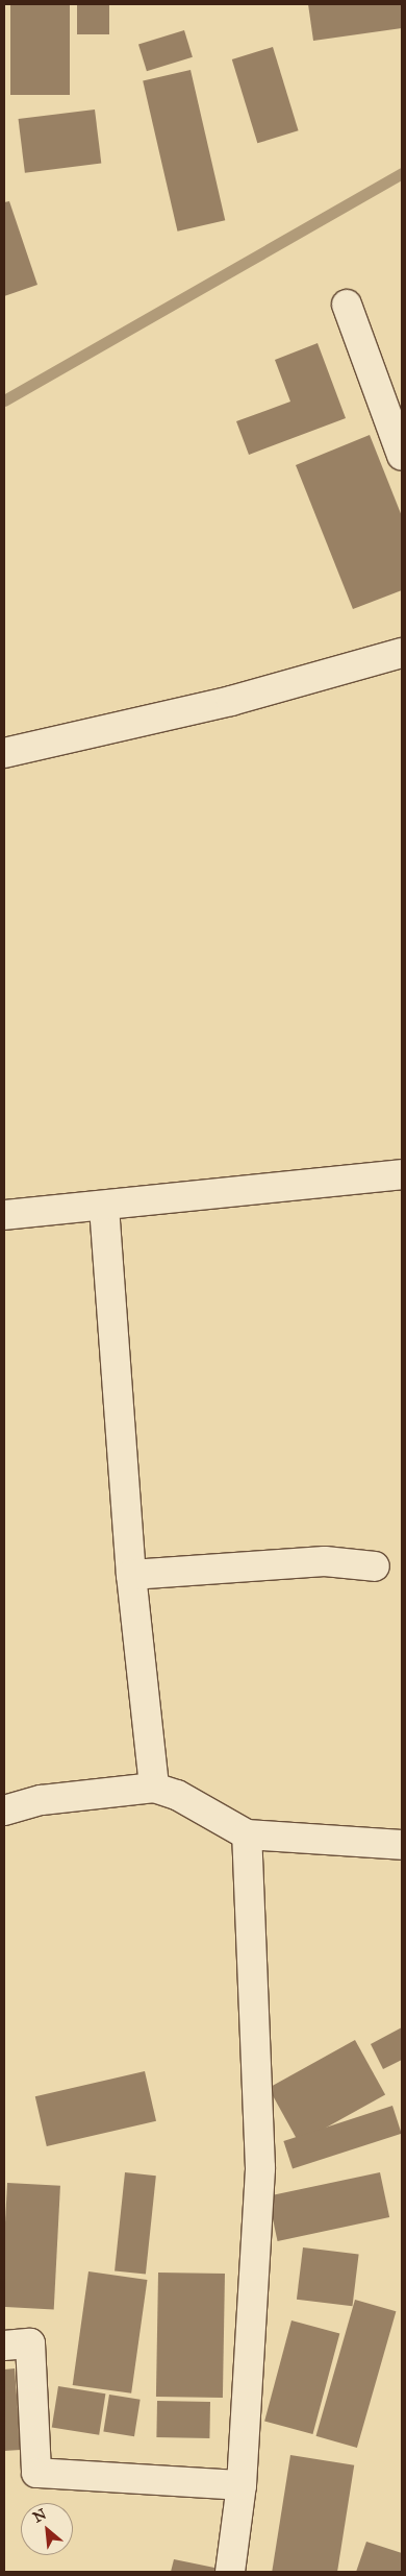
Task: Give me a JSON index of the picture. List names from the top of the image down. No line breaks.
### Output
{"north":"top left"}
